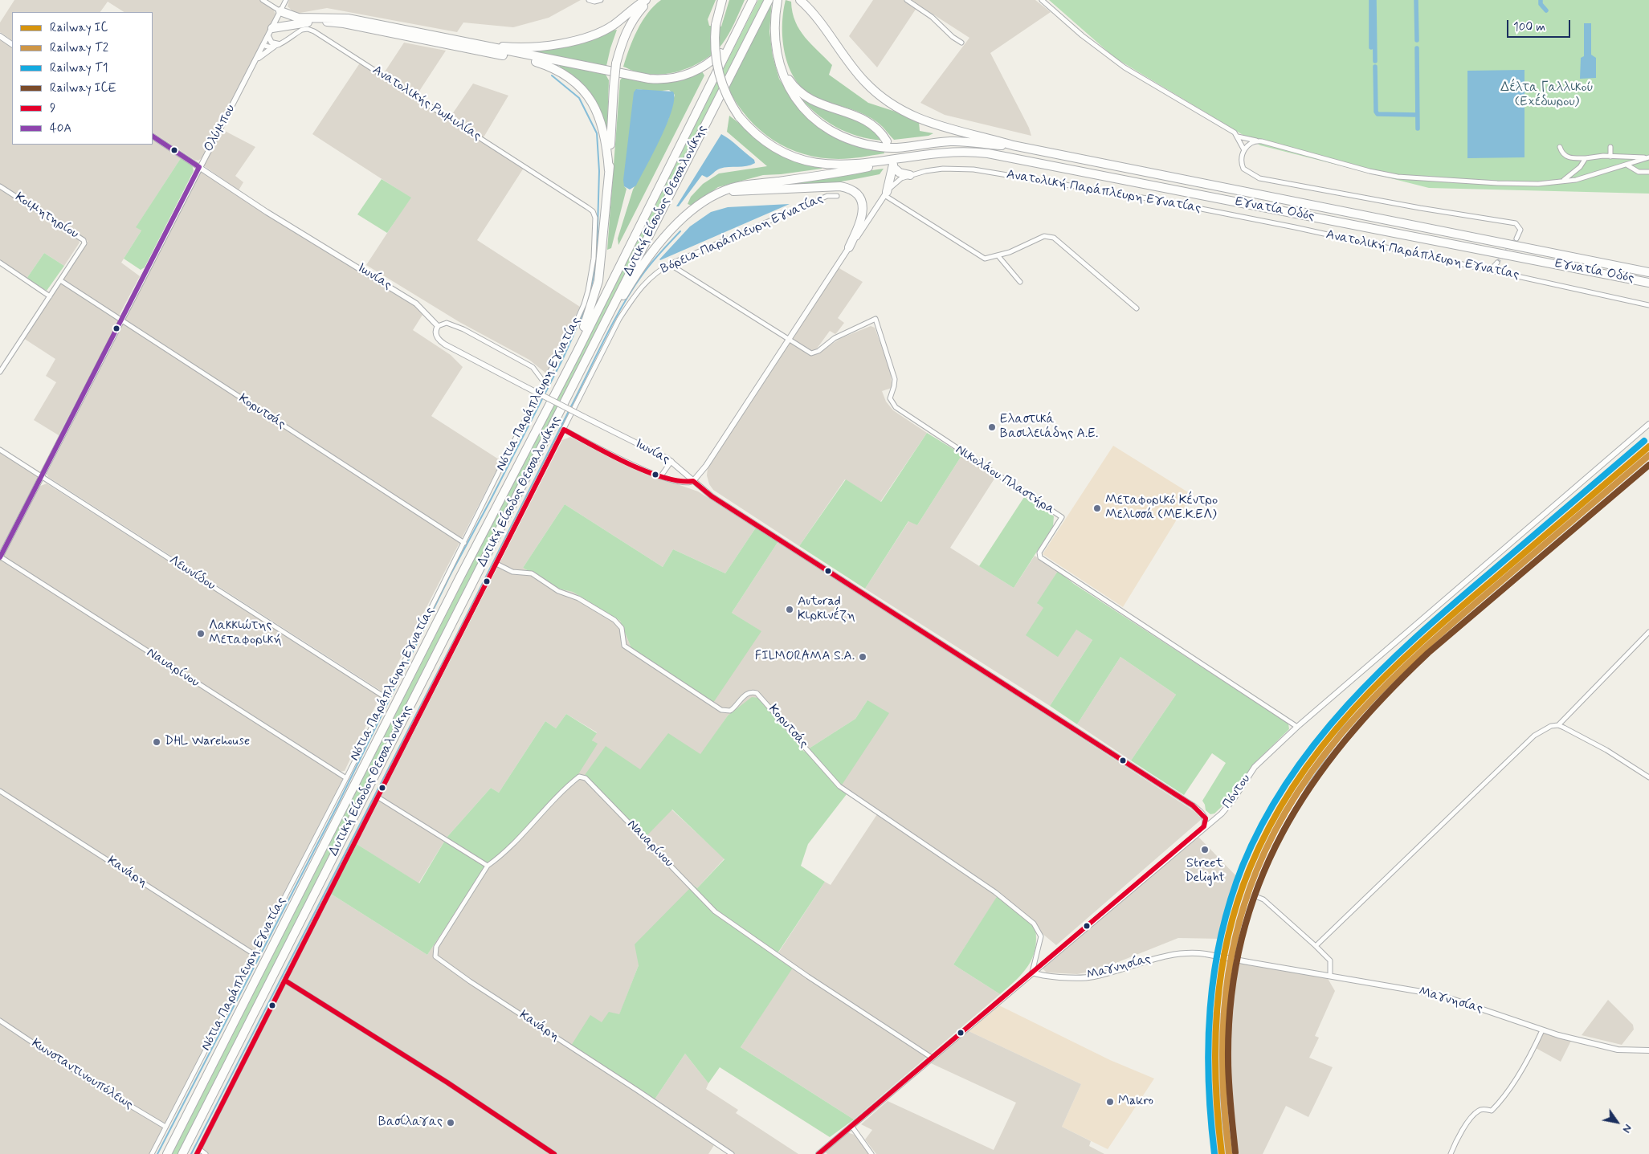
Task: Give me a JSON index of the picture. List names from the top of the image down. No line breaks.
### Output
{"streets":{"highway":["Δυτική Είσοδος Θεσσαλονίκης","Εγνατία Οδός"],"street":["Ανατολικής Ρωμυλίας","Ολύμπου","Ανατολική Παράπλευρη Εγνατίας","Κοιμητηρίου","Βόρεια Παράπλευρη Εγνατίας","Ιωνίας","Νότια Παράπλευρη Εγνατίας","Κορυτσάς","Νικολάου Πλαστήρα","Λεωνίδου","Ναυαρίνου","Πόντου","Κανάρη","Μαγνησίας","Κωνσταντινουπόλεως"]},"crossings":[["Ανατολικής Ρωμυλίας","Νότια Παράπλευρη Εγνατίας"],["Ολύμπου","Ιωνίας"],["Ολύμπου","Κορυτσάς"],["Ολύμπου","Λεωνίδου"],["Ολύμπου","Ναυαρίνου"],["Κοιμητηρίου","Κορυτσάς"],["Βόρεια Παράπλευρη Εγνατίας","Κορυτσάς"],["Ιωνίας","Πόντου"],["Νότια Παράπλευρη Εγνατίας","Κορυτσάς"],["Νότια Παράπλευρη Εγνατίας","Λεωνίδου"],["Νότια Παράπλευρη Εγνατίας","Ναυαρίνου"],["Νότια Παράπλευρη Εγνατίας","Κανάρη"],["Νότια Παράπλευρη Εγνατίας","Κωνσταντινουπόλεως"],["Κορυτσάς","Πόντου"],["Κορυτσάς","Μαγνησίας"],["Νικολάου Πλαστήρα","Πόντου"],["Ναυαρίνου","Πόντου"],["Ναυαρίνου","Κανάρη"],["Πόντου","Μαγνησίας"]],"parks":["Δέλτα Γαλλικού (Εχέδωρου)"],"places":["Ελαστικά Βασιλειάδης Α.Ε.","Μεταφορικό Κέντρο Μελισσά (ΜΕ.Κ.ΕΛ)","Autorad Κιρκινέζη","Λακκιώτης Μεταφορική","FILMORAMA S.A.","DHL Warehouse","Street Delight","Makro","Βασίλαγας"],"lines":["transit line 40Α","transit line 9","rail line T1","rail line IC","rail line T2","rail line ICE"],"legend":["Railway IC","Railway T2","Railway T1","Railway ICE","9","40Α"],"scale_bar":"100 m","north":"bottom right"}
